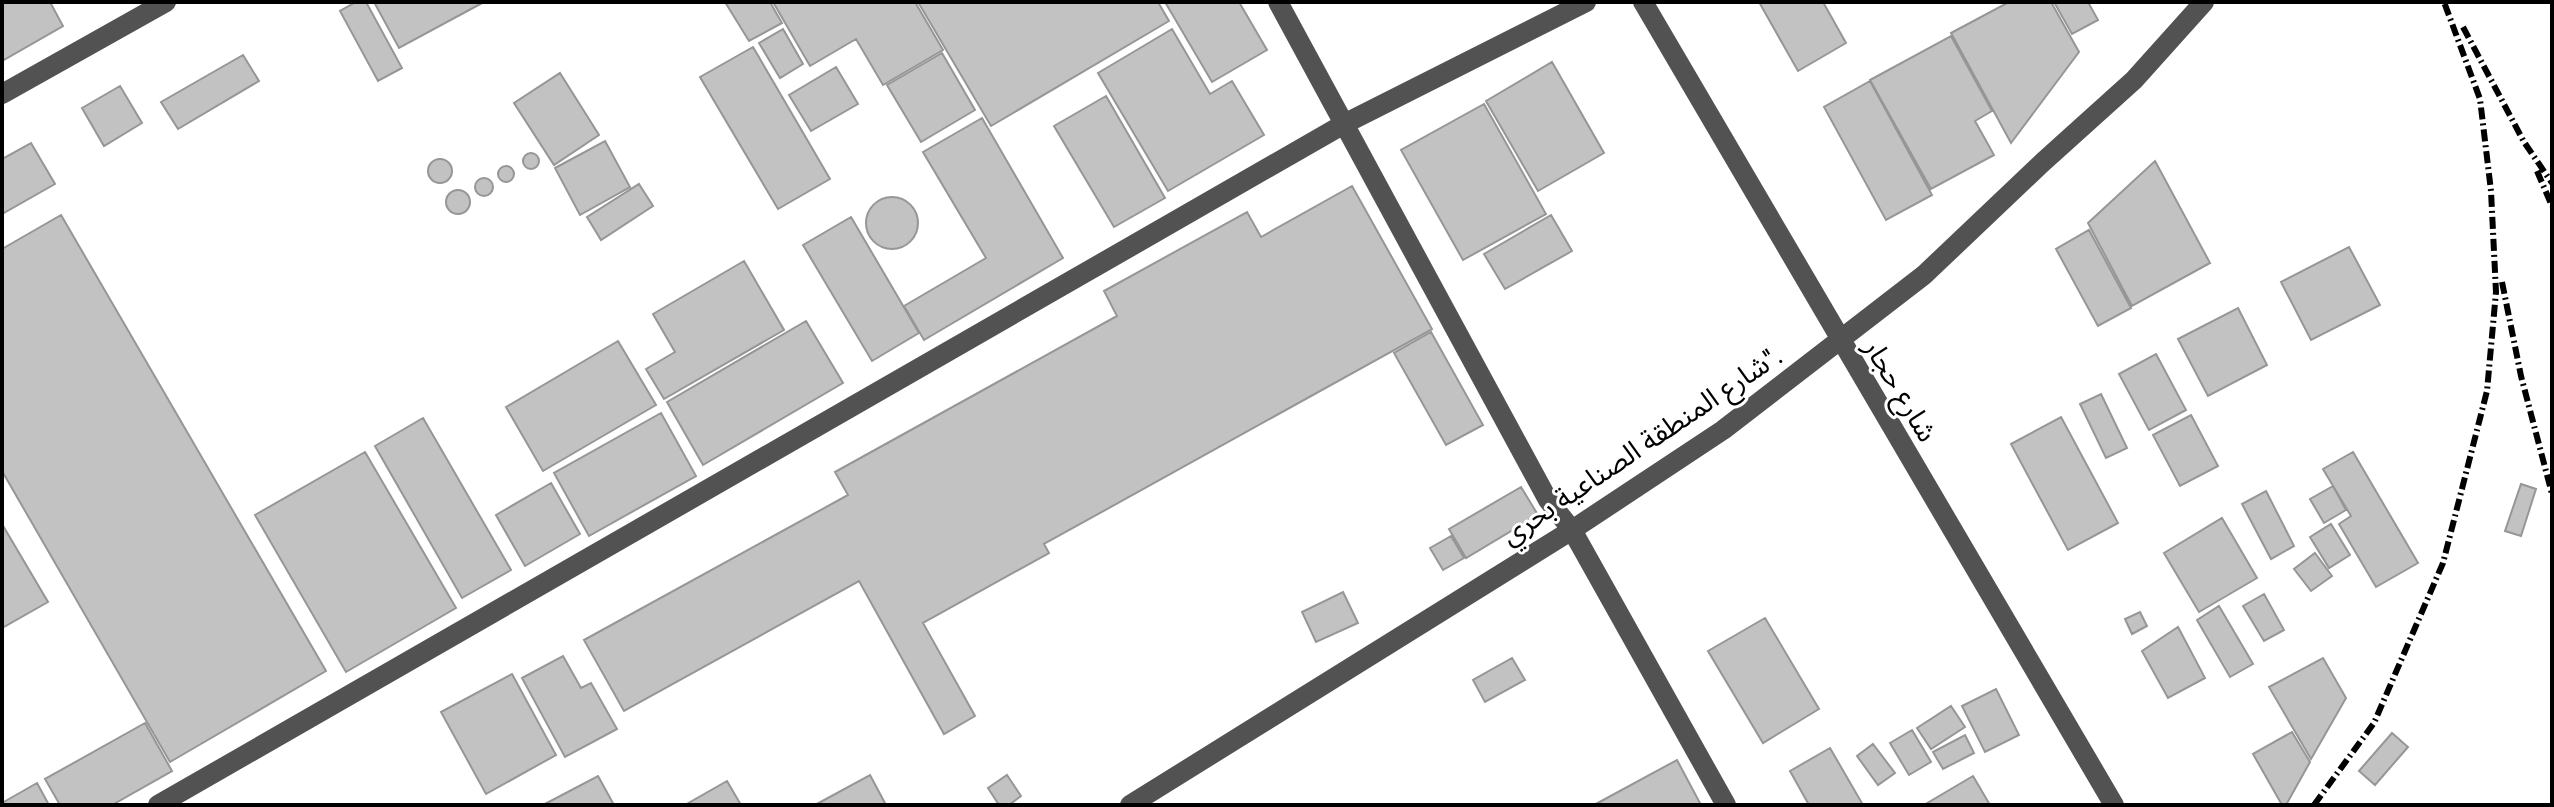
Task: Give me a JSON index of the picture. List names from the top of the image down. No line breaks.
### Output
{"streets":{"street":["شارع حجار","شارع المنطقة الصناعية بحري\"."]},"crossings":[["شارع حجار","شارع المنطقة الصناعية بحري\"."]]}
